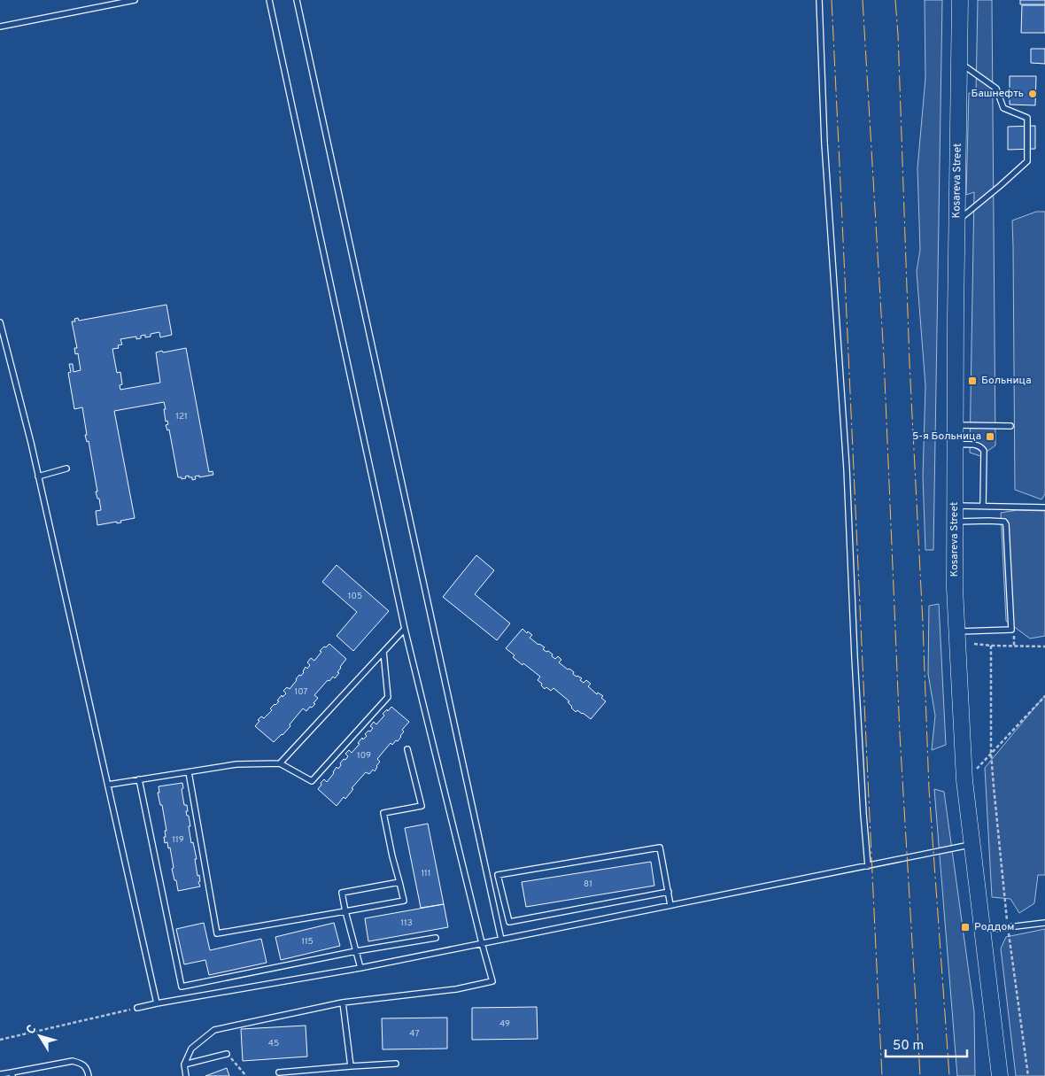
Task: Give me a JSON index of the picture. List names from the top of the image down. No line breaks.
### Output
{"streets":{"main road":["Kosareva Street"]},"places":{"other":["Башнефть"],"transit":["Больница","5-я Больница","Роддом"]},"house_numbers":["121","105","107","109","119","111","81","113","115","49","47","45"],"scale_bar":"50 m","north":"top left"}
